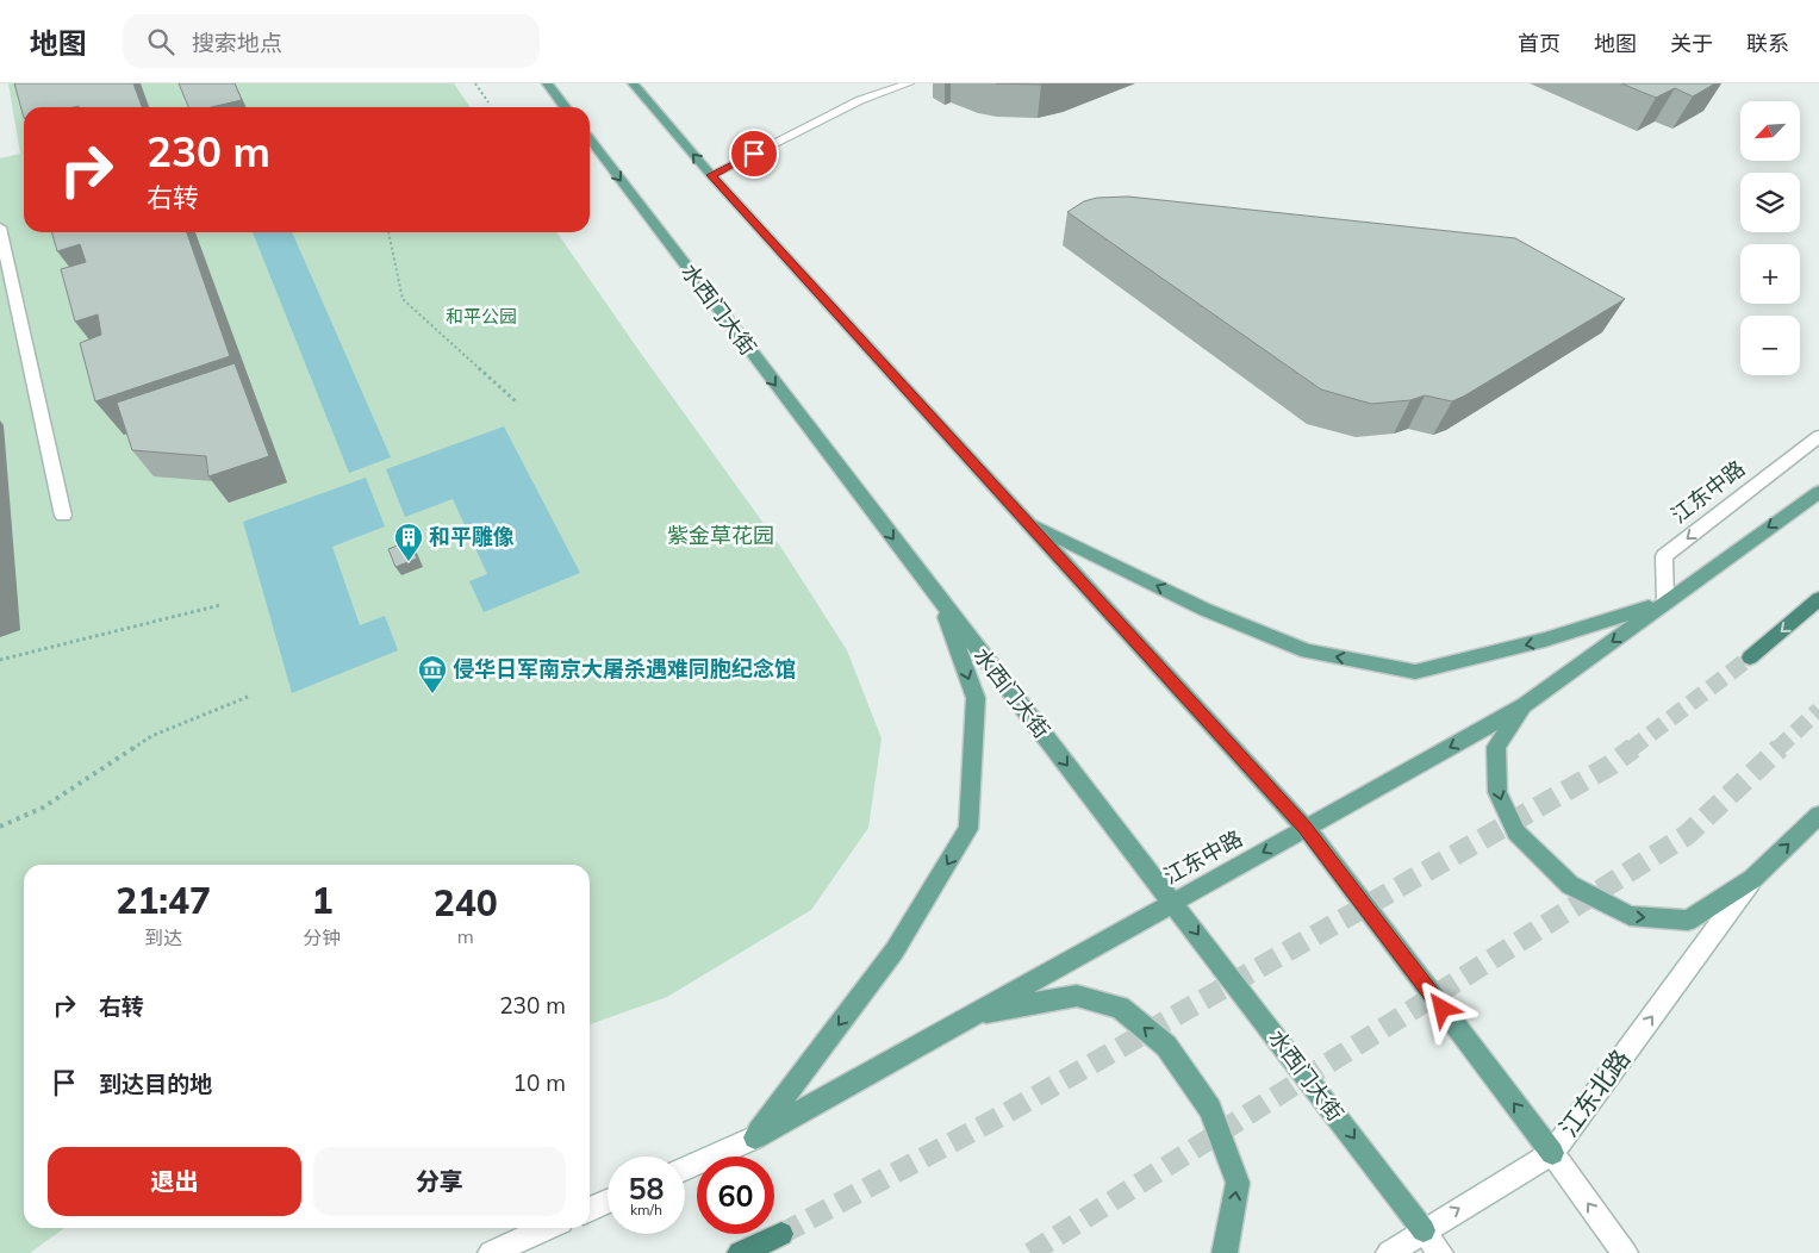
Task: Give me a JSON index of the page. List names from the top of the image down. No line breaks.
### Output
{"streets":{"main road":["水西门大街","江东中路"],"street":["江东北路"]},"crossings":[["水西门大街","江东中路"],["水西门大街","江东北路"]],"one_way":["江东中路","江东北路"],"parks":["和平公园","紫金草花园"],"places":{"building":["和平雕像"],"museum":["侵华日军南京大屠杀遇难同胞纪念馆"]},"north":"bottom left","page":{"header":"地图","search":"搜索地点","nav":["首页","地图","关于","联系"],"map_buttons":["+","−"],"turn":["230 m","右转"],"eta":["21:47","到达","1","分钟","240","m"],"list":[{"name":"右转","value":"230 m"},{"name":"到达目的地","value":"10 m"}],"buttons":["退出","分享"],"speed":"58 km/h","limit":"60"}}
